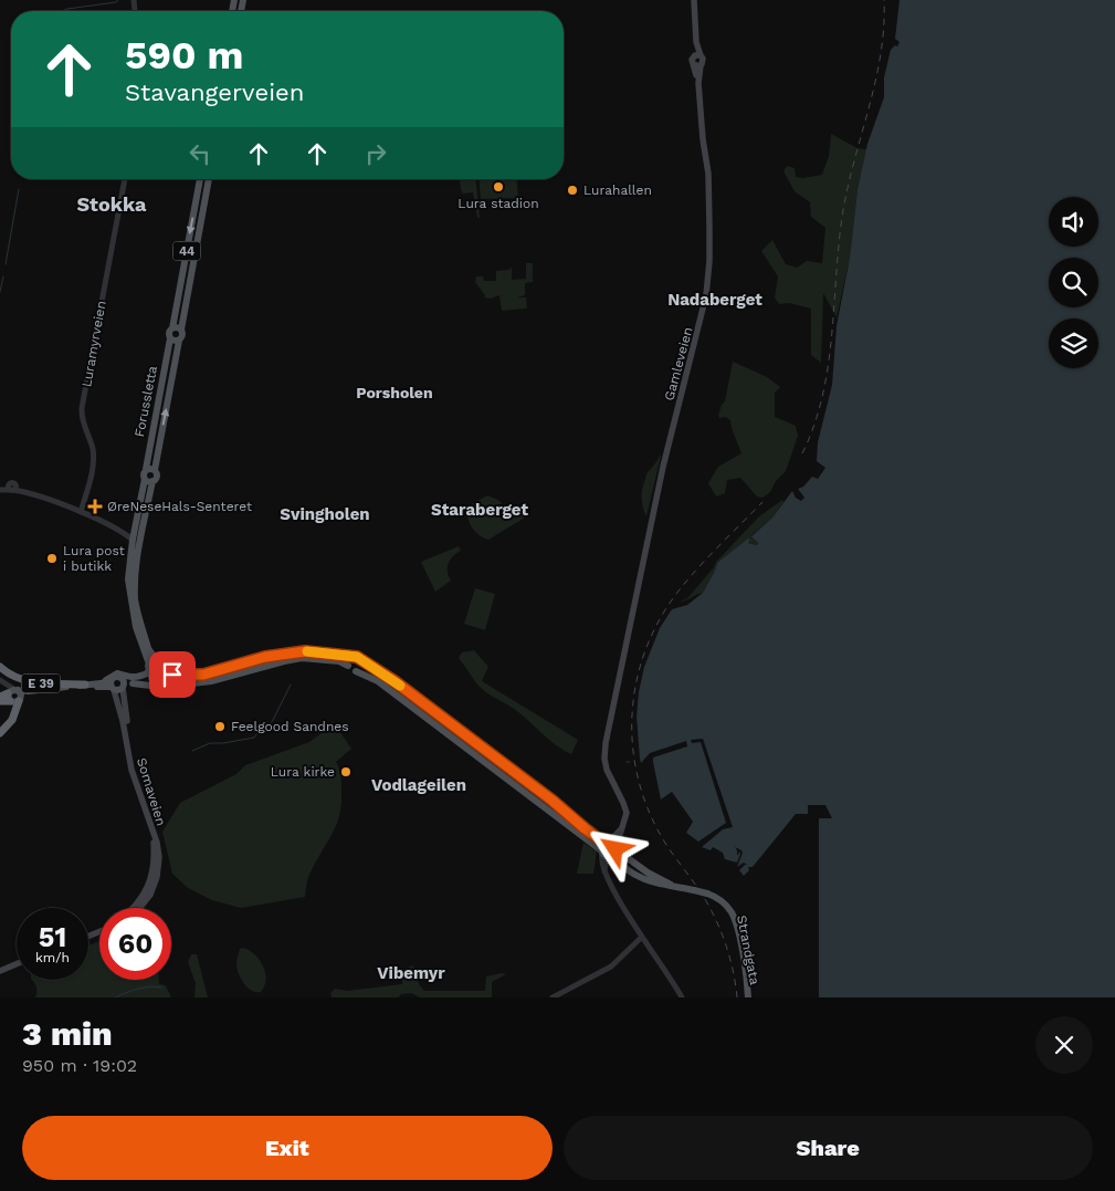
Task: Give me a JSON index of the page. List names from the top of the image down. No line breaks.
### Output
{"streets":{"highway":["E 39"],"main road":["44","Gamleveien","Forussletta","Somaveien","Strandgata"],"street":["Luramyrveien"]},"crossings":[["44","Forussletta"]],"districts":["Stokka","Nadaberget","Porsholen","Staraberget","Svingholen","Vodlageilen","Vibemyr"],"places":{"other":["Lura stadion","Lurahallen","Lura post i butikk","Feelgood Sandnes","Lura kirke"],"health":["ØreNeseHals-Senteret"]},"page":{"turn":["590 m","Stavangerveien"],"speed":"51 km/h","limit":"60","heading":["3 min","950 m · 19:02"],"buttons":["Exit","Share"]}}
